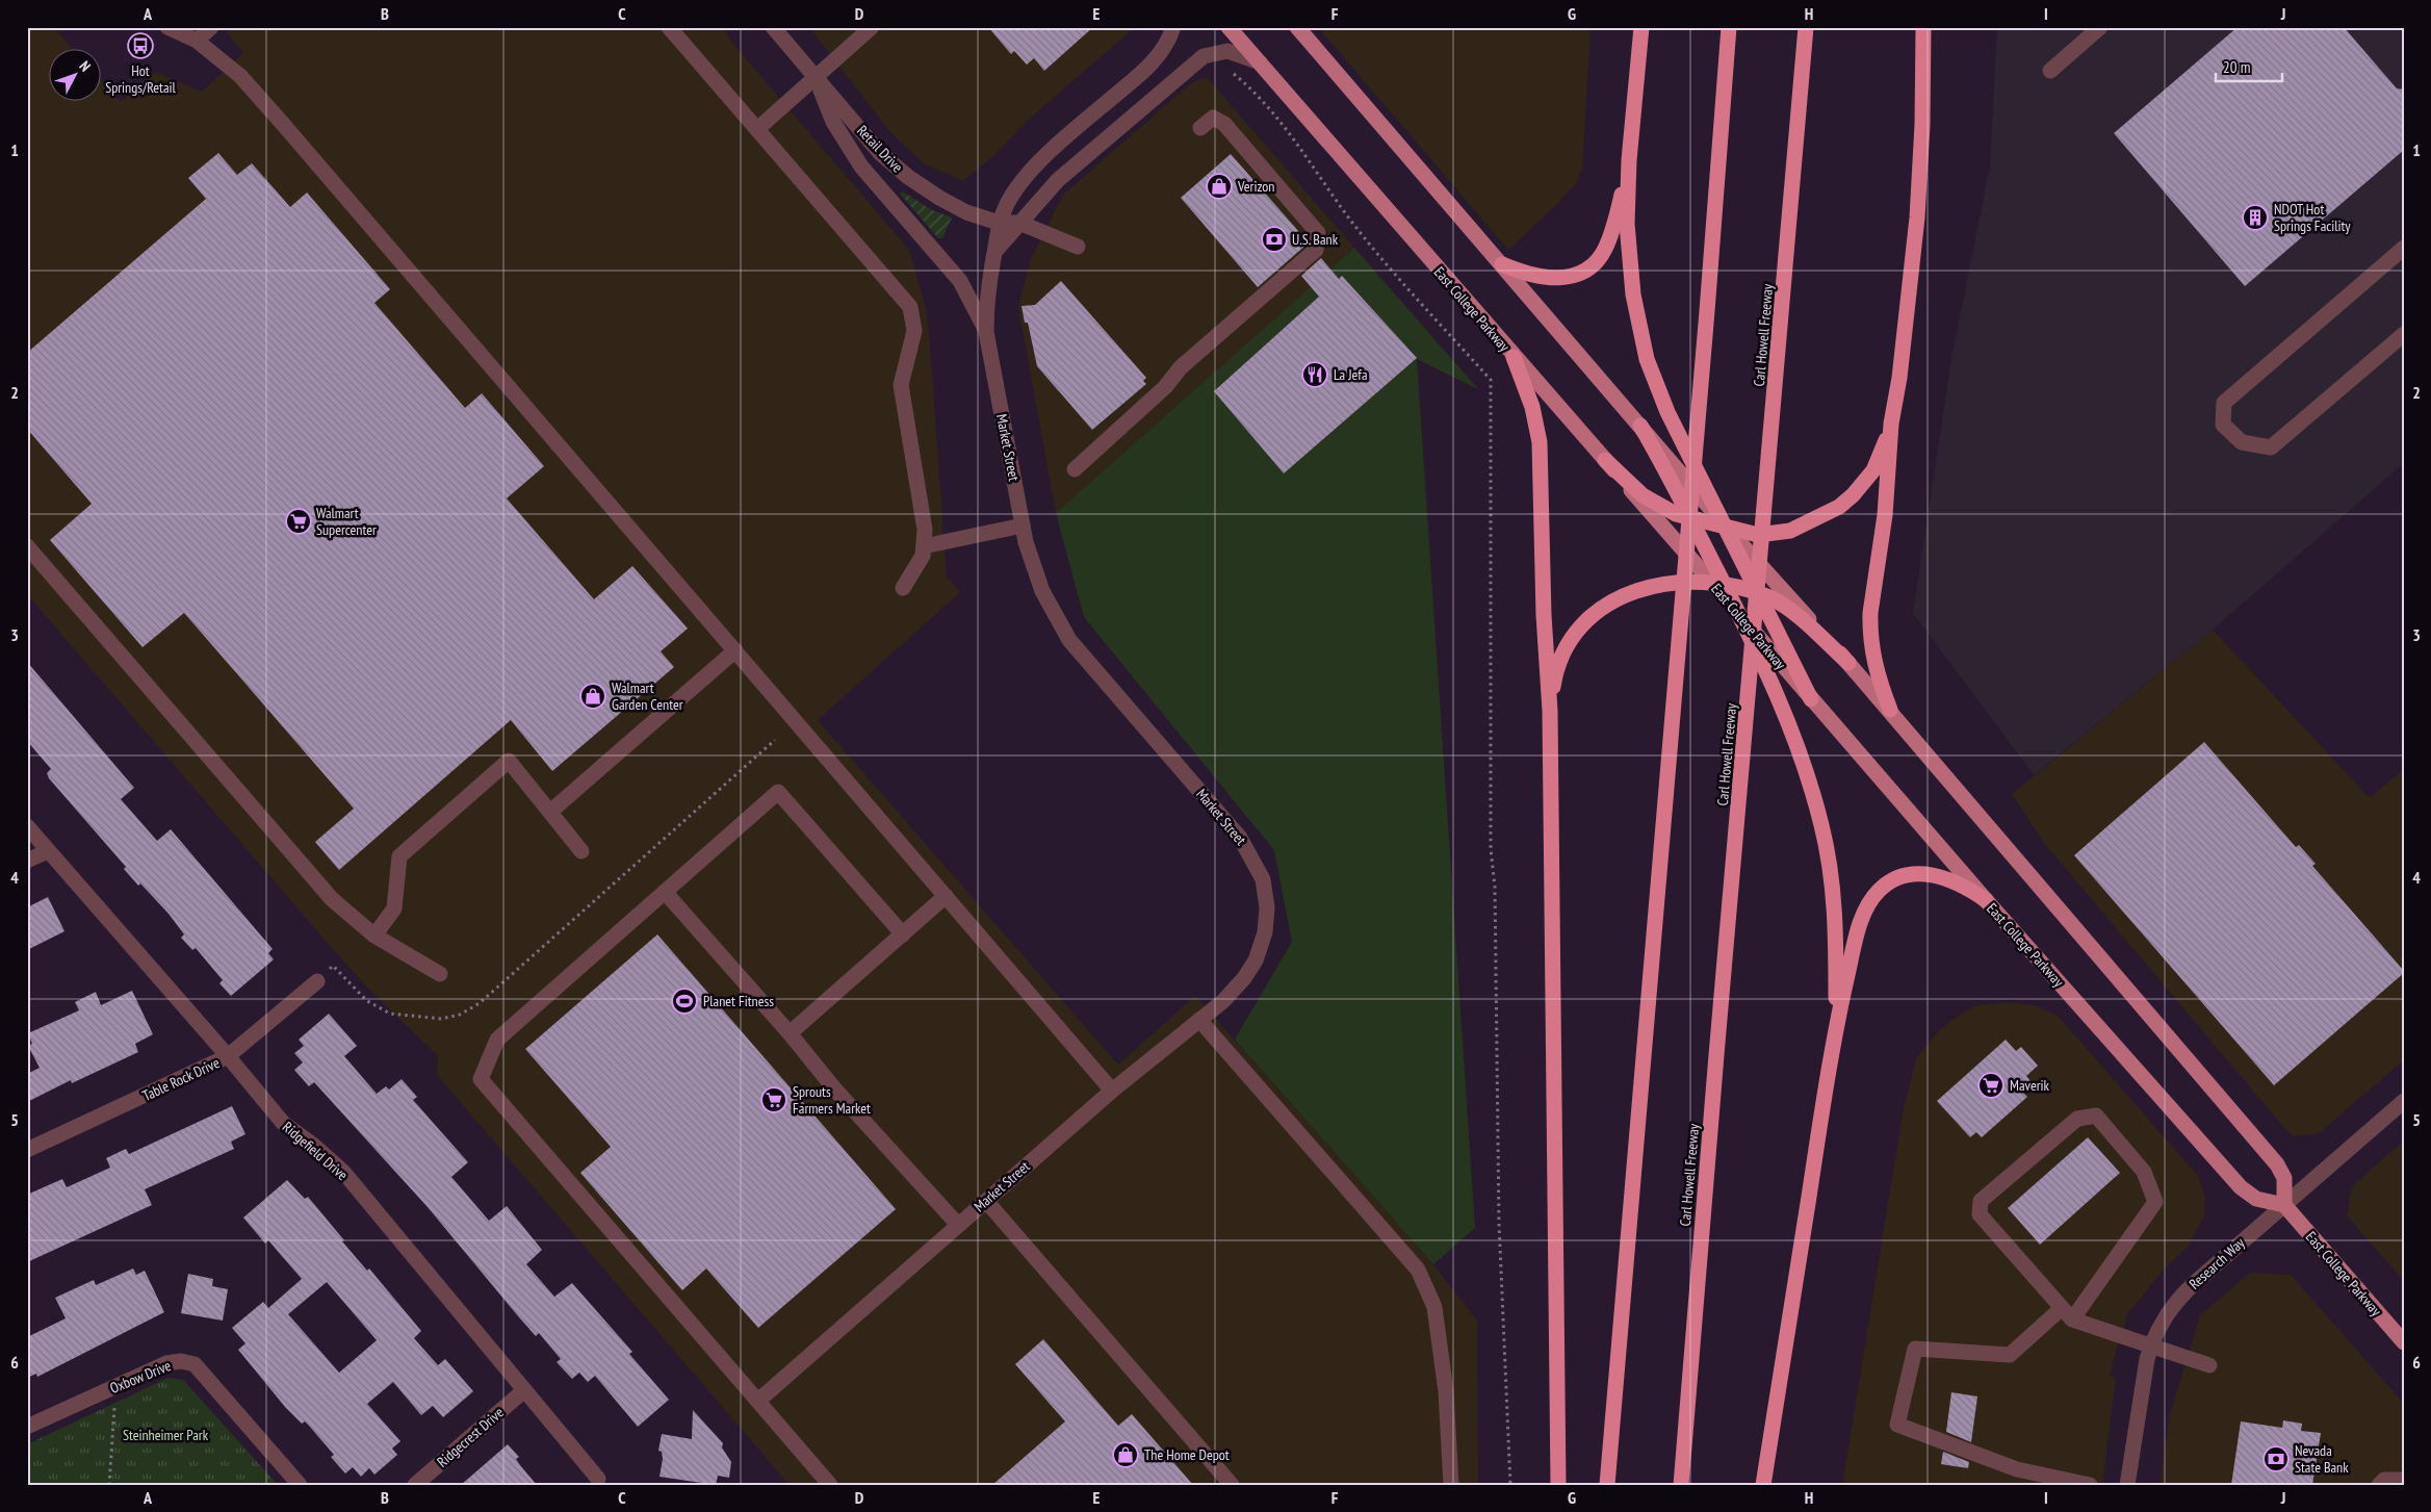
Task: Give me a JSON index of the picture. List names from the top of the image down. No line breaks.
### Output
{"streets":{"highway":["Carl Howell Freeway"],"main road":["East College Parkway"],"street":["Retail Drive","Market Street","Table Rock Drive","Ridgefield Drive","Research Way","Oxbow Drive","Ridgecrest Drive"]},"crossings":[["Retail Drive","Market Street"],["East College Parkway","Research Way"],["Table Rock Drive","Ridgefield Drive"],["Ridgefield Drive","Ridgecrest Drive"]],"parks":["Steinheimer Park"],"places":{"bus stop":["Hot Springs/Retail"],"shop":["Verizon","Walmart Garden Center","The Home Depot"],"building":["NDOT Hot Springs Facility"],"bank":["U.S. Bank","Nevada State Bank"],"restaurant":["La Jefa"],"supermarket":["Walmart Supercenter","Maverik","Sprouts Farmers Market"],"sports":["Planet Fitness"]},"scale_bar":"20 m","north":"top right","grid":{"columns":["A","B","C","D","E","F","G","H","I","J"],"rows":["1","2","3","4","5","6"]}}
